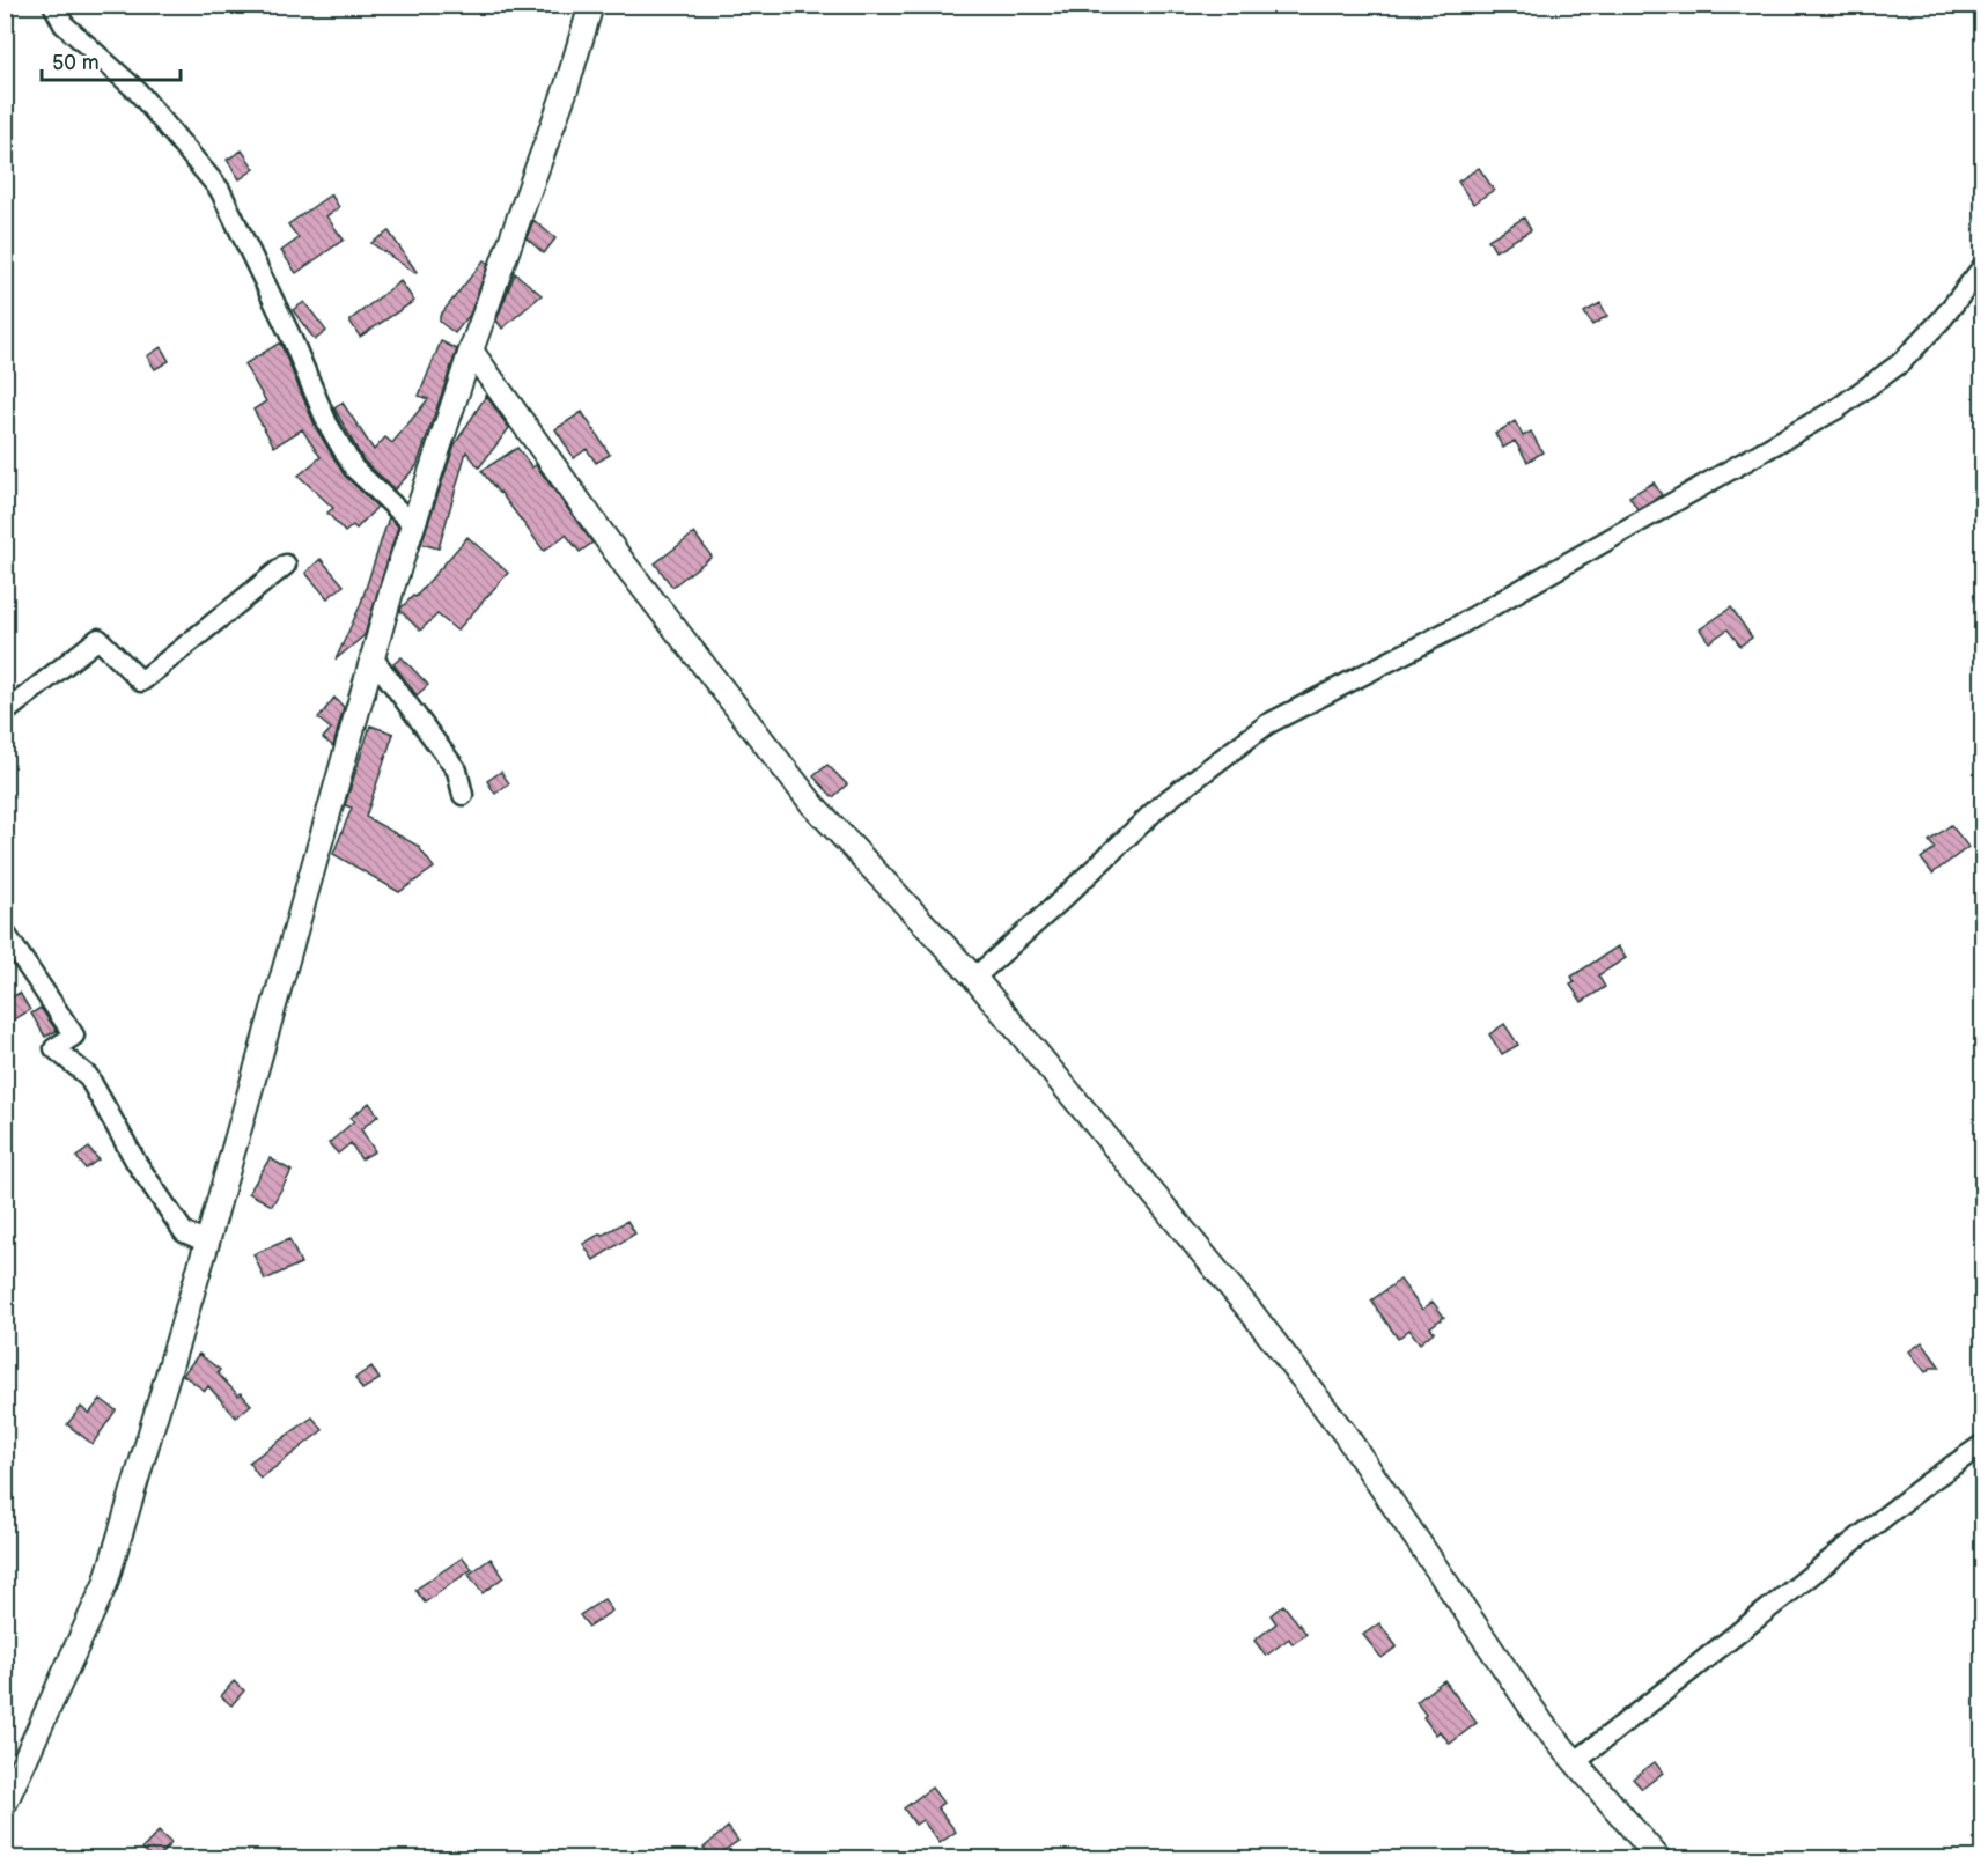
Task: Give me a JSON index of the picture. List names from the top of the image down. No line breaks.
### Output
{"scale_bar":"50 m"}
